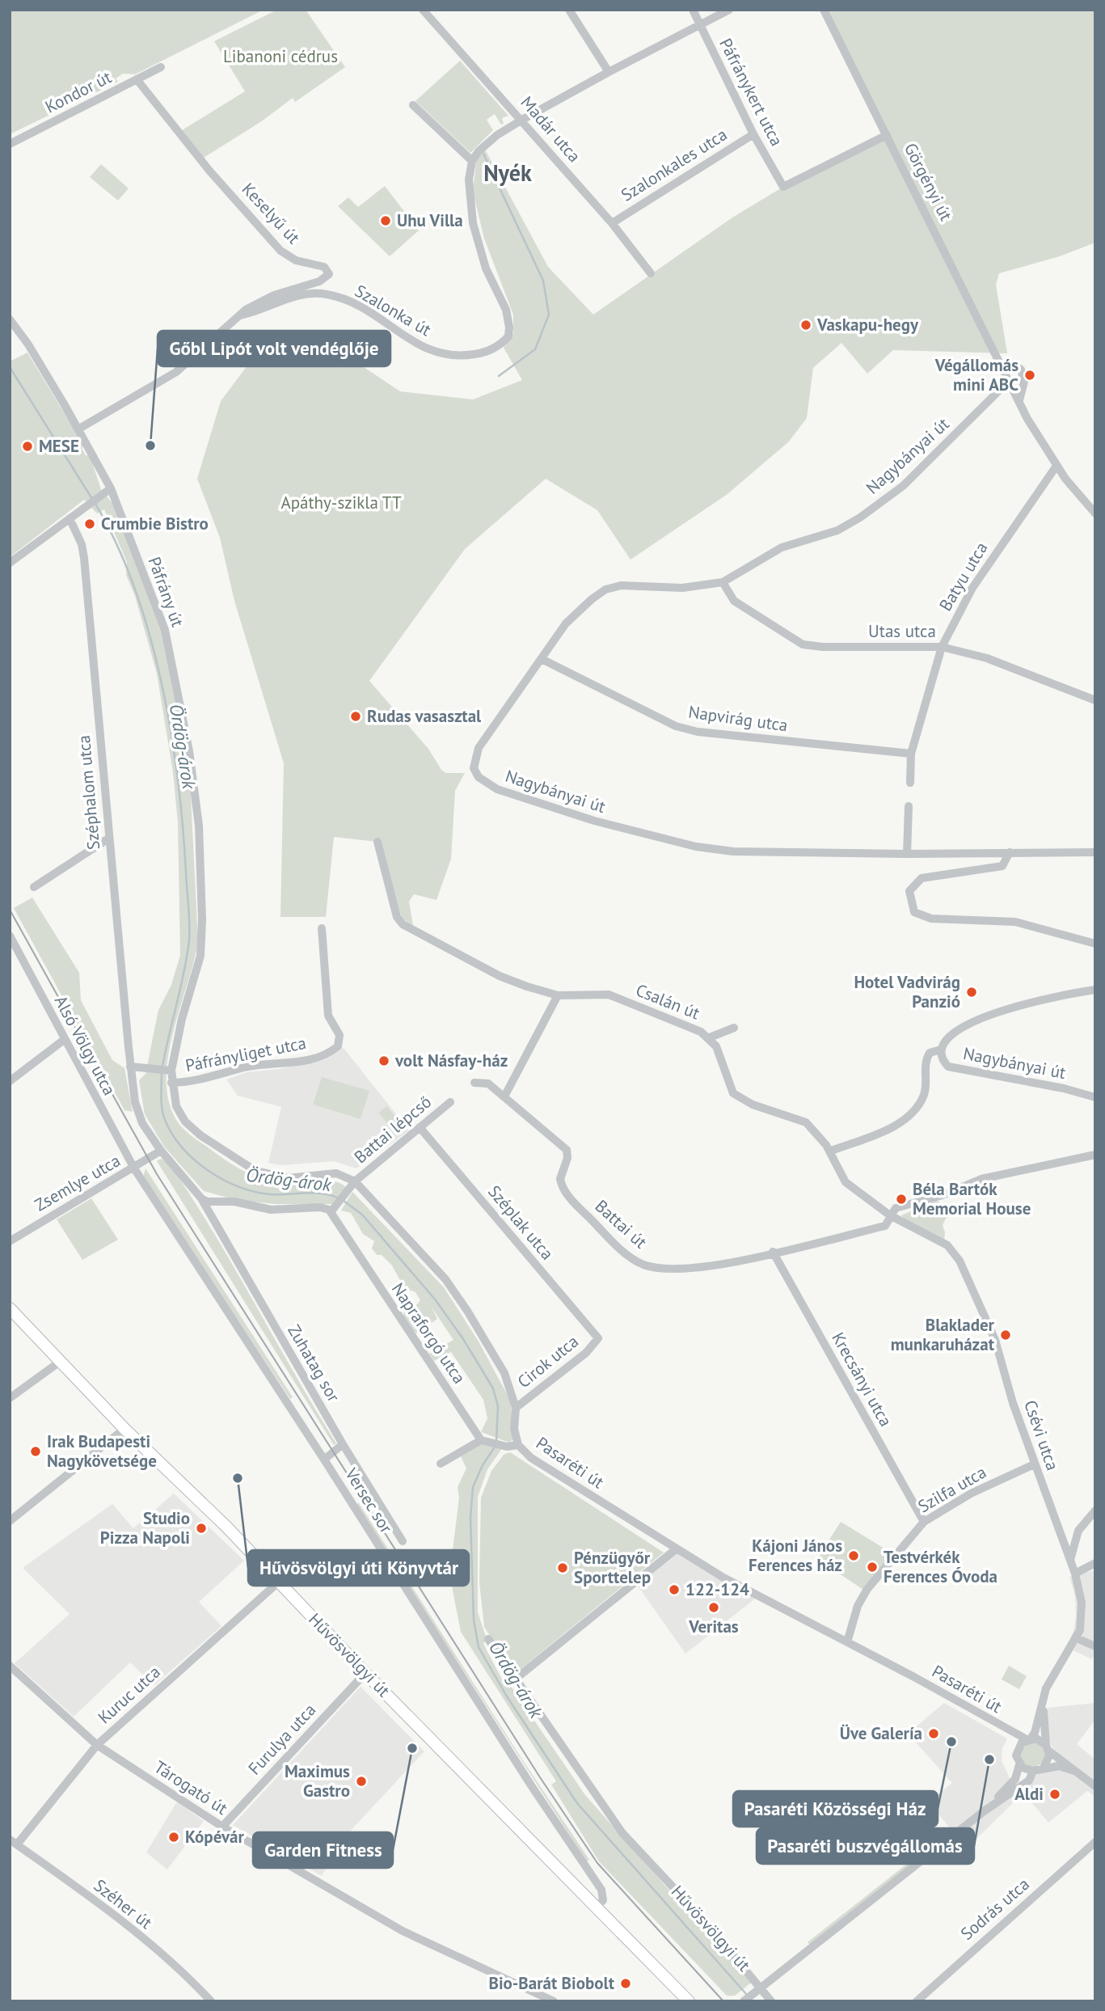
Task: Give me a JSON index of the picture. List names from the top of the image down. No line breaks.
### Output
{"streets":{"main road":["Hűvösvölgyi út"],"street":["Kondor út","Páfránykert utca","Madár utca","Szalonkales utca","Görgényi út","Keselyű út","Szalonka út","Nagybányai út","Batyu utca","Páfrány út","Utas utca","Napvirág utca","Széphalom utca","Csalán út","Alsó Völgy utca","Páfrányliget utca","Battai lépcső","Zsemlye utca","Széplak utca","Battai út","Napraforgó utca","Cirok utca","Zuhatag sor","Krecsányi utca","Csévi utca","Pasaréti út","Szilfa utca","Versec sor","Kuruc utca","Furulya utca","Tárogató út","Széher út","Sodrás utca"]},"crossings":[["Kondor út","Keselyű út"],["Páfránykert utca","Szalonkales utca"],["Páfránykert utca","Görgényi út"],["Madár utca","Szalonkales utca"],["Görgényi út","Nagybányai út"],["Görgényi út","Batyu utca"],["Keselyű út","Szalonka út"],["Szalonka út","Páfrány út"],["Nagybányai út","Utas utca"],["Nagybányai út","Napvirág utca"],["Batyu utca","Utas utca"],["Batyu utca","Napvirág utca"],["Széphalom utca","Zuhatag sor"],["Csalán út","Battai út"],["Csalán út","Csévi utca"],["Alsó Völgy utca","Zsemlye utca"],["Alsó Völgy utca","Versec sor"],["Battai lépcső","Széplak utca"],["Battai lépcső","Napraforgó utca"],["Battai lépcső","Pasaréti út"],["Zsemlye utca","Zuhatag sor"],["Zsemlye utca","Versec sor"],["Széplak utca","Cirok utca"],["Battai út","Krecsányi utca"],["Battai út","Csévi utca"],["Cirok utca","Pasaréti út"],["Krecsányi utca","Szilfa utca"],["Csévi utca","Pasaréti út"],["Csévi utca","Szilfa utca"],["Pasaréti út","Szilfa utca"],["Versec sor","Hűvösvölgyi út"],["Hűvösvölgyi út","Kuruc utca"],["Hűvösvölgyi út","Furulya utca"],["Kuruc utca","Tárogató út"],["Kuruc utca","Széher út"],["Furulya utca","Tárogató út"]],"districts":["Nyék"],"water":["Ördög-árok"],"parks":["Libanoni cédrus","Apáthy-szikla TT"],"places":["Uhu Villa","Vaskapu-hegy","Végállomás mini ABC","Gőbl Lipót volt vendéglője","MESE","Crumbie Bistro","Rudas vasasztal","Hotel Vadvirág Panzió","volt Násfay-ház","Béla Bartók Memorial House","Blaklader munkaruházat","Irak Budapesti Nagykövetsége","Hűvösvölgyi úti Könyvtár","Studio Pizza Napoli","Kájoni János Ferences ház","Testvérkék Ferences Óvoda","Pénzügyőr Sporttelep","122-124","Veritas","Üve Galería","Pasaréti Közösségi Ház","Garden Fitness","Pasaréti buszvégállomás","Maximus Gastro","Aldi","Kópévár","Bio-Barát Biobolt"]}
